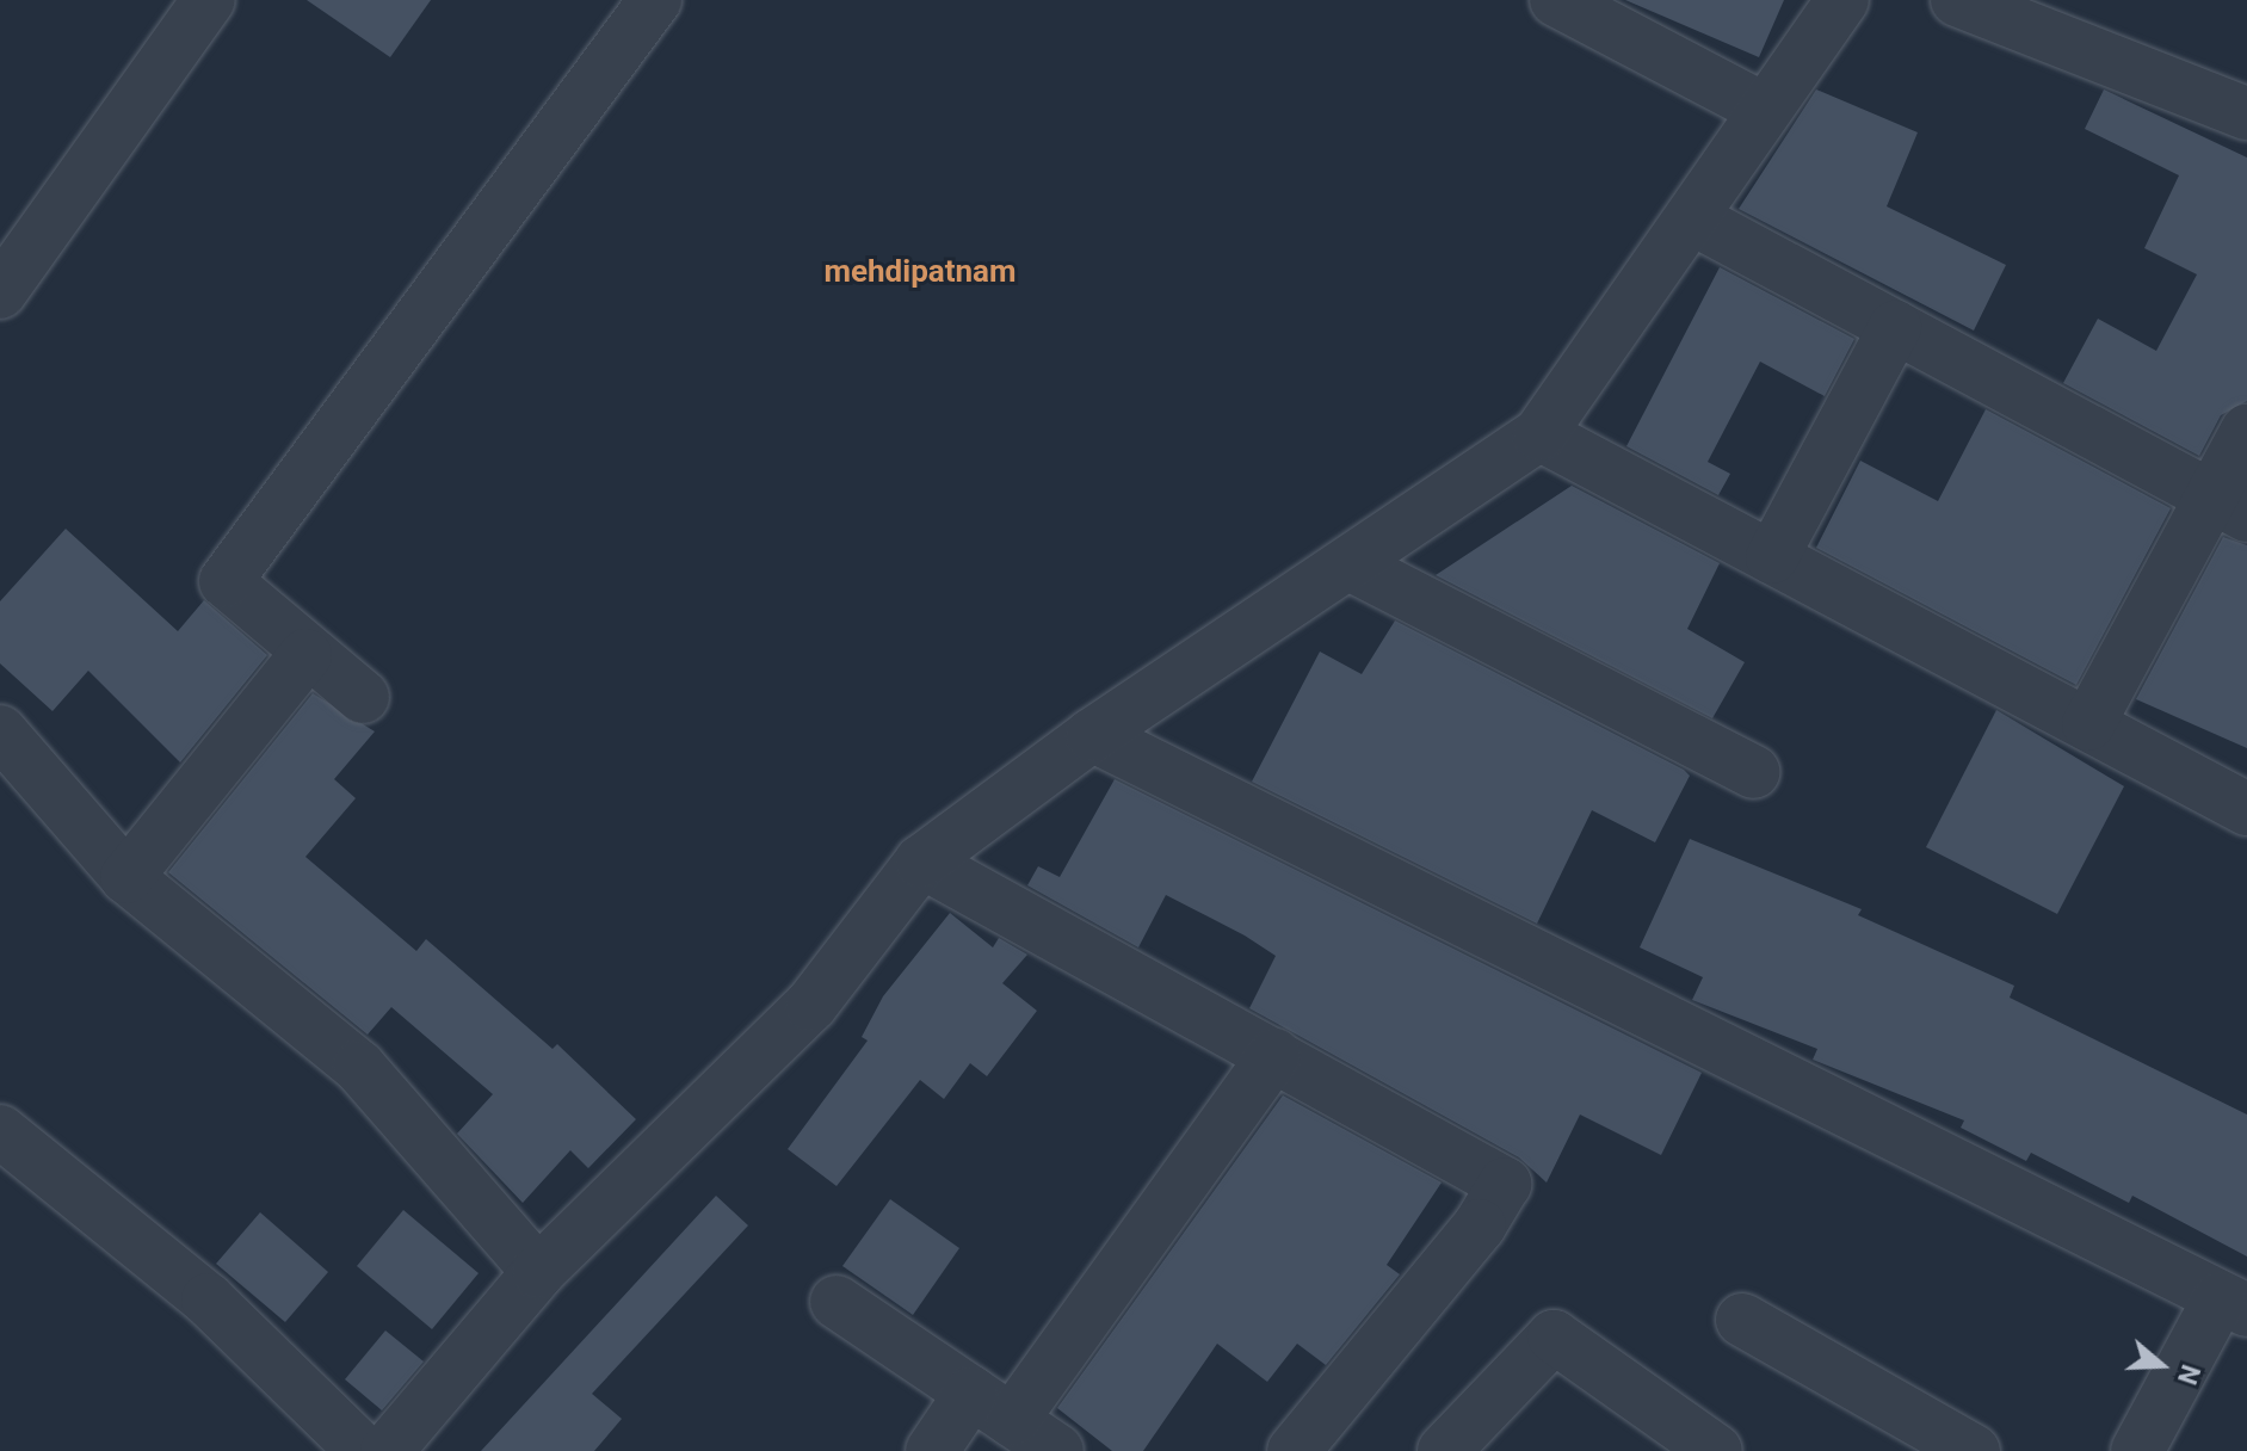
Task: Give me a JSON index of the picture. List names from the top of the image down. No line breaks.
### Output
{"districts":["mehdipatnam"],"north":"right"}
